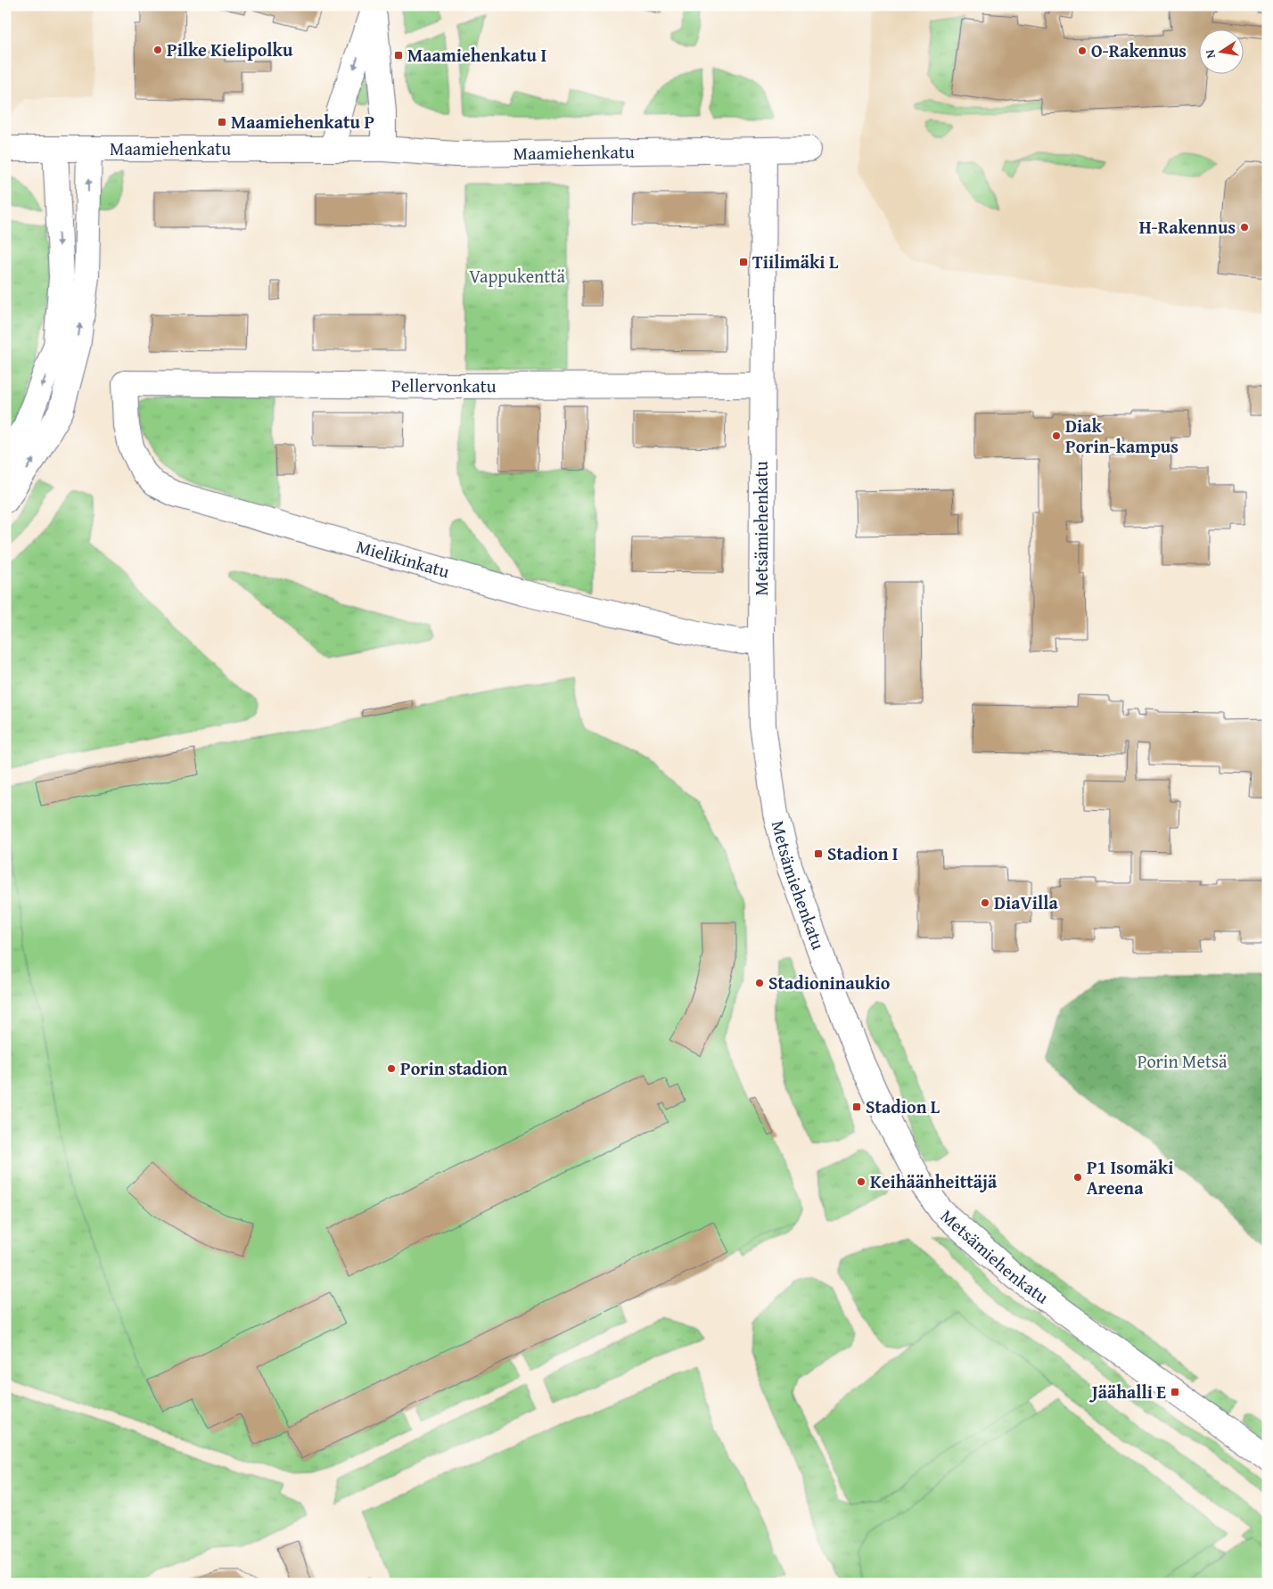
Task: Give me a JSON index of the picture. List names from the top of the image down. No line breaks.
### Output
{"streets":{"main road":["Maamiehenkatu","Pellervonkatu","Metsämiehenkatu","Mielikinkatu"]},"crossings":[["Maamiehenkatu","Metsämiehenkatu"],["Pellervonkatu","Metsämiehenkatu"],["Pellervonkatu","Mielikinkatu"],["Metsämiehenkatu","Mielikinkatu"]],"parks":["Vappukenttä","Porin Metsä"],"places":{"other":["Pilke Kielipolku","O-Rakennus","H-Rakennus","Diak Porin-kampus","DiaVilla","Stadioninaukio","Porin stadion","P1 Isomäki Areena","Keihäänheittäjä"],"transit":["Maamiehenkatu I","Maamiehenkatu P","Tiilimäki L","Stadion I","Stadion L","Jäähalli E"]},"north":"left"}
